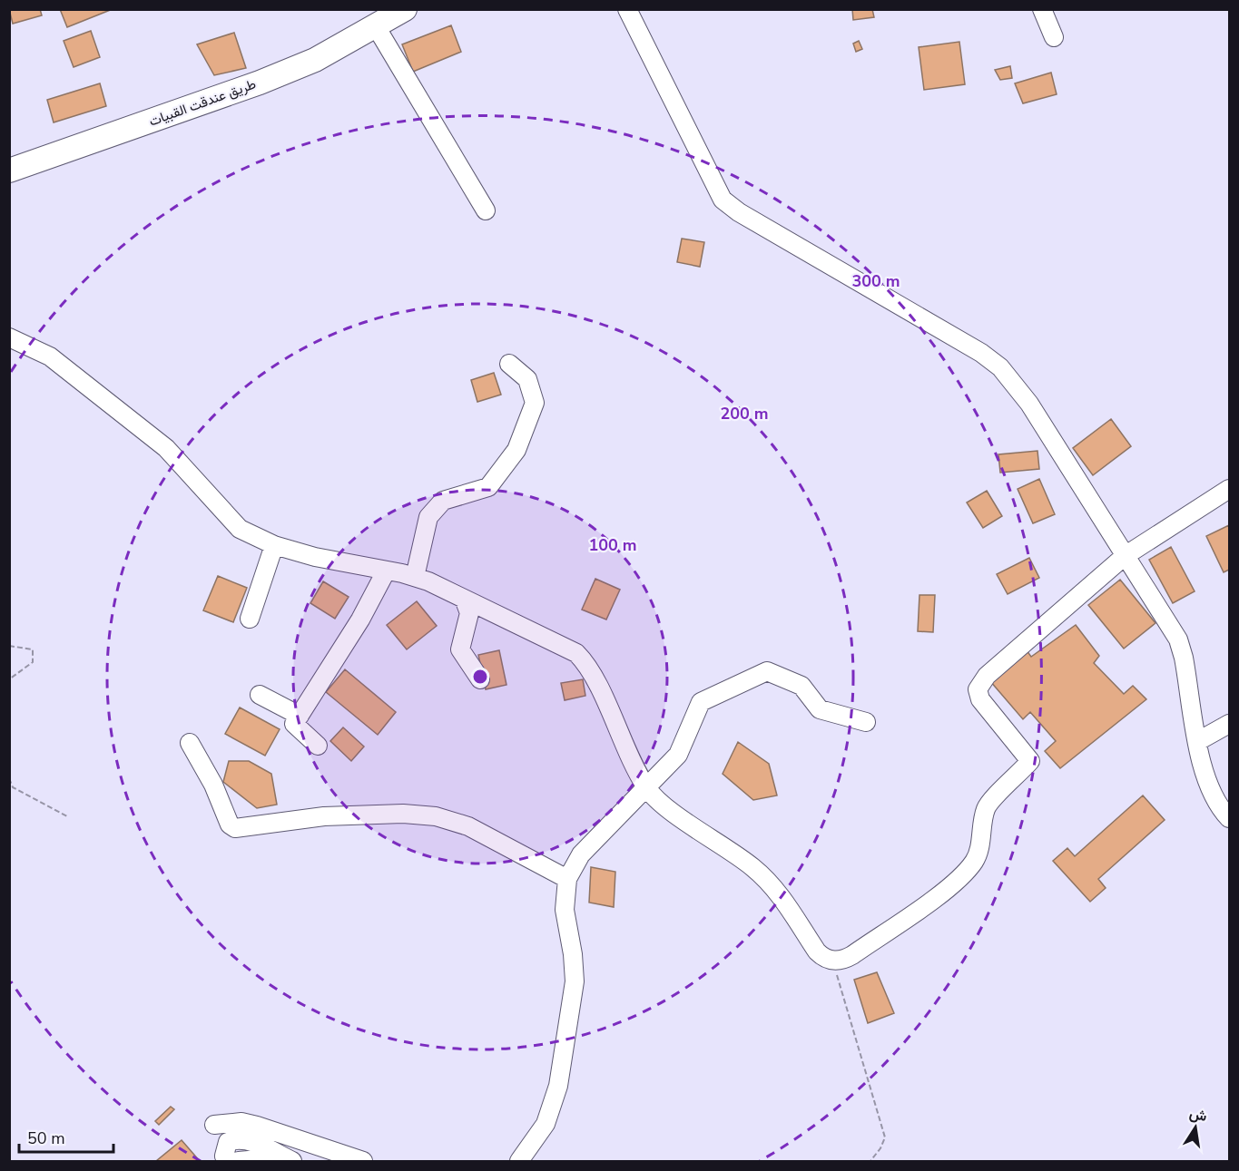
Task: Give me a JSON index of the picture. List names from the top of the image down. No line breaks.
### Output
{"streets":{"main road":["طريق عندقت القبيات"]},"scale_bar":"50 m","north":"top","rings":["300 m","200 m","100 m"]}
